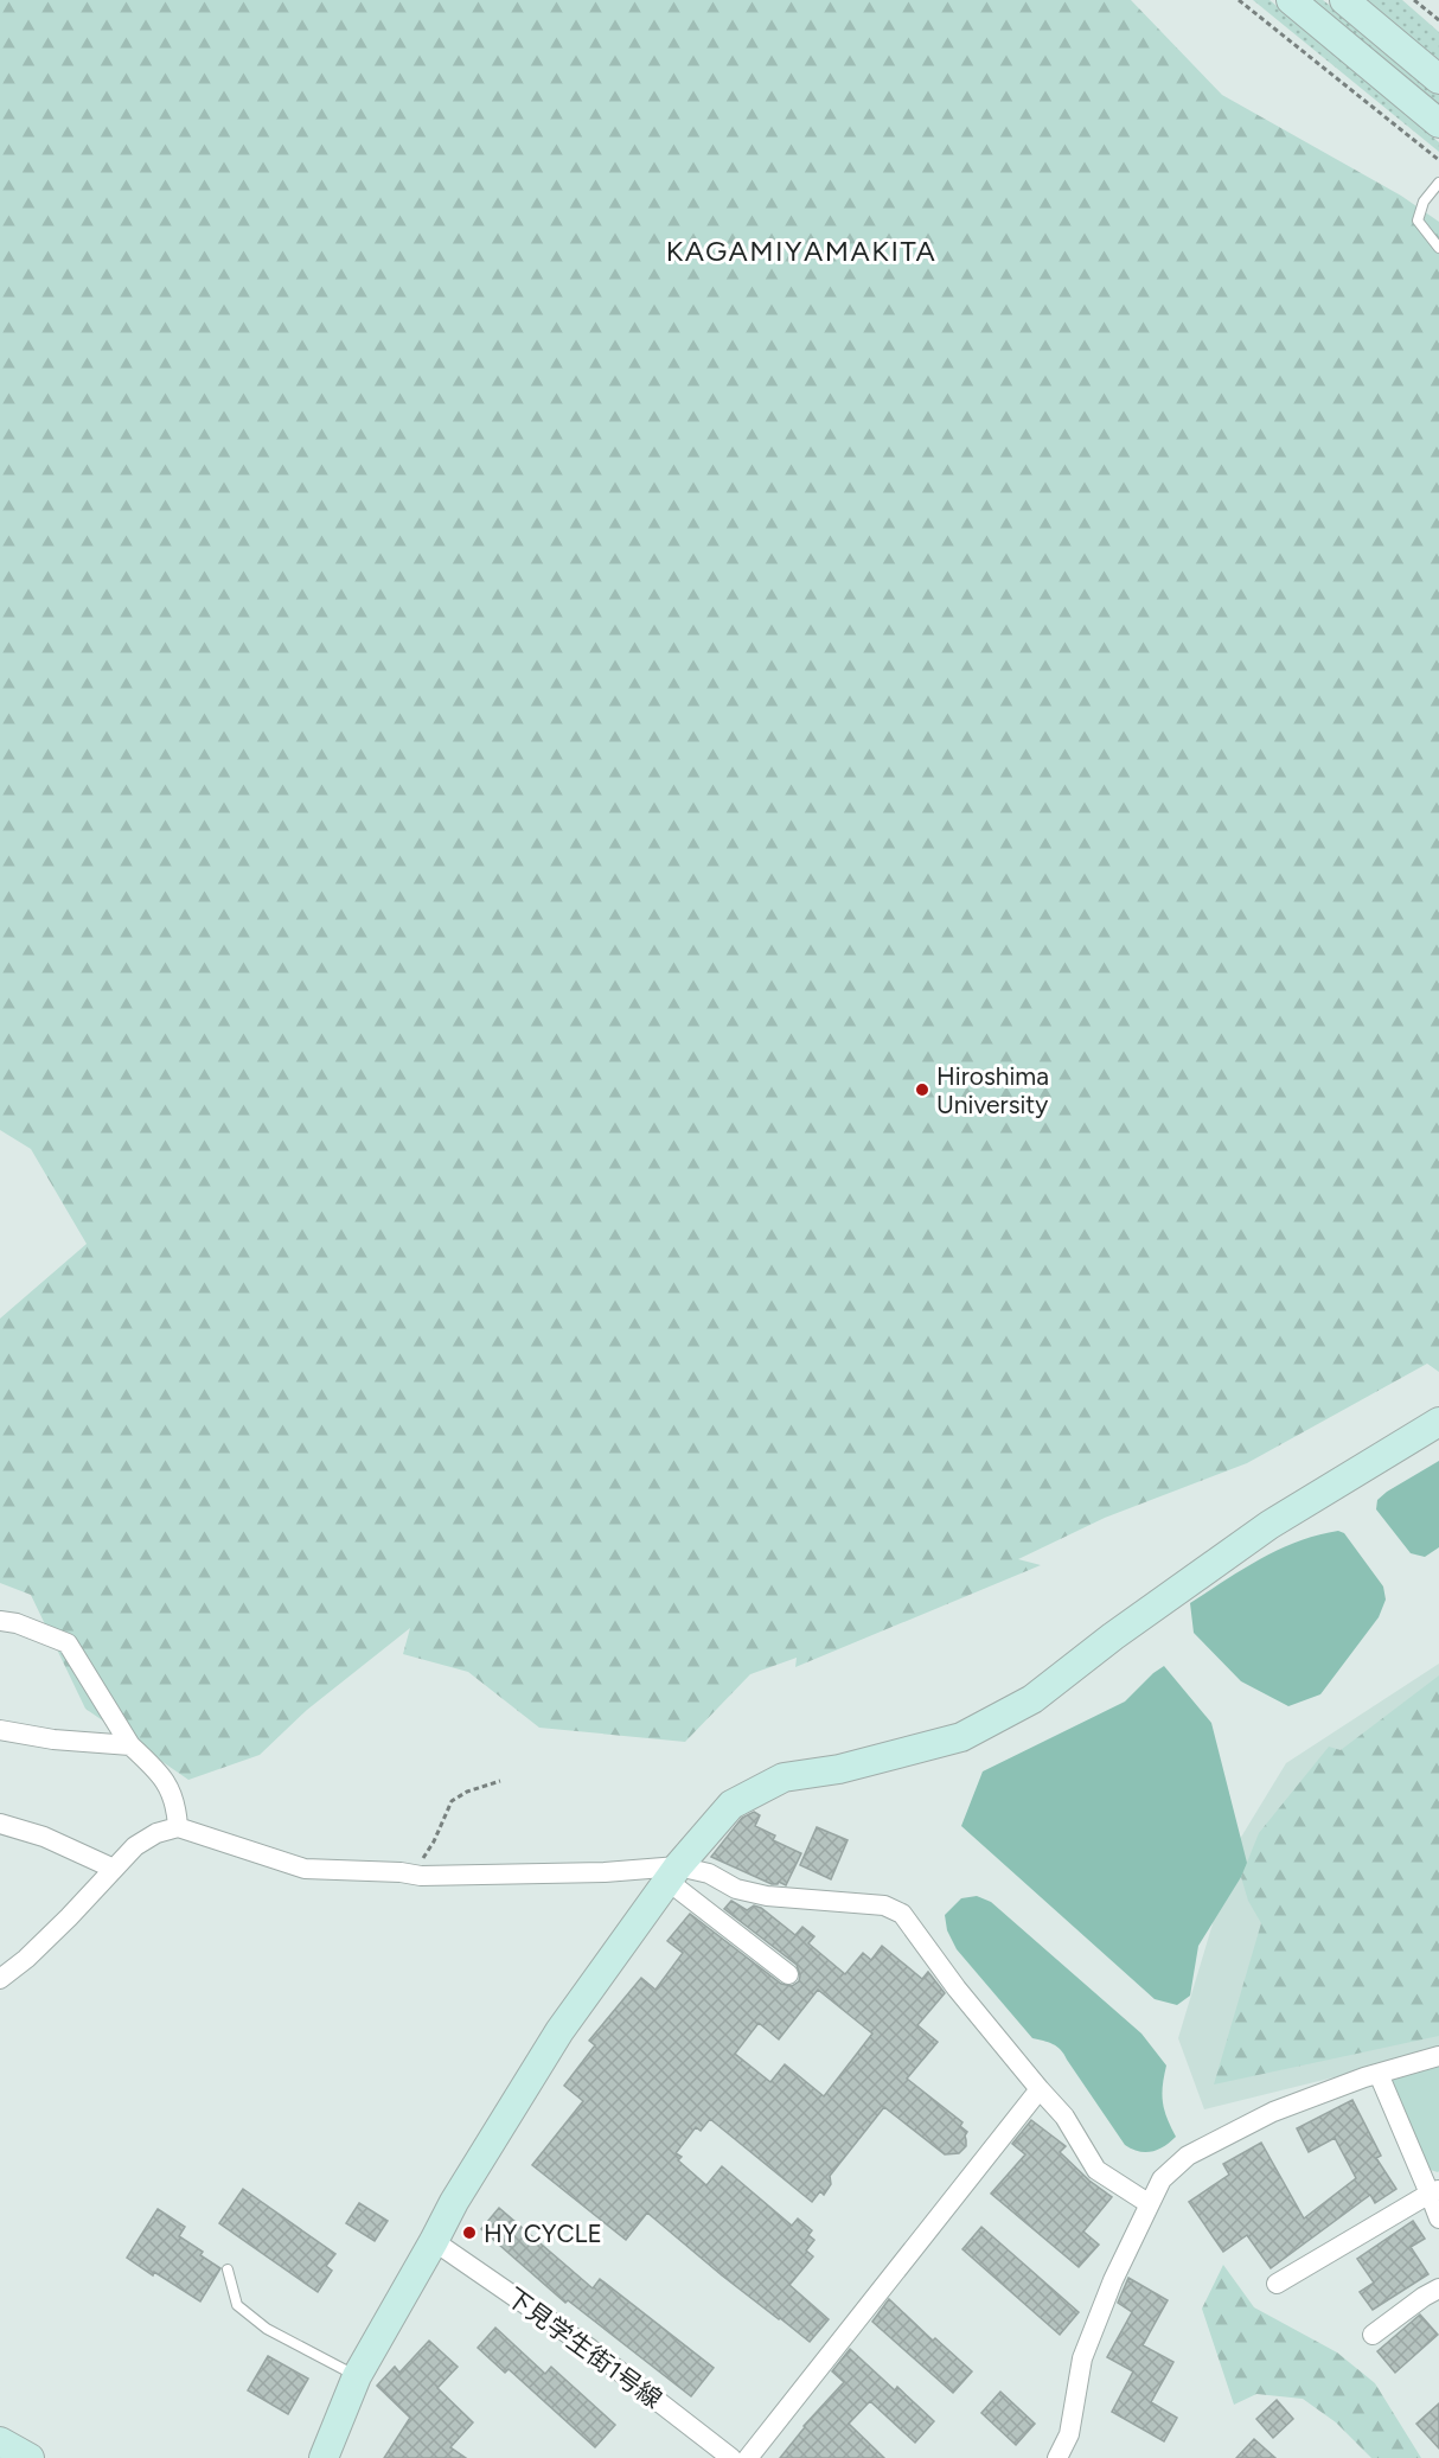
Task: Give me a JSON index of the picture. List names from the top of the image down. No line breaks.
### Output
{"streets":{"street":["下見学生街1号線"]},"districts":["KAGAMIYAMAKITA"],"places":["Hiroshima University","HY CYCLE"]}
